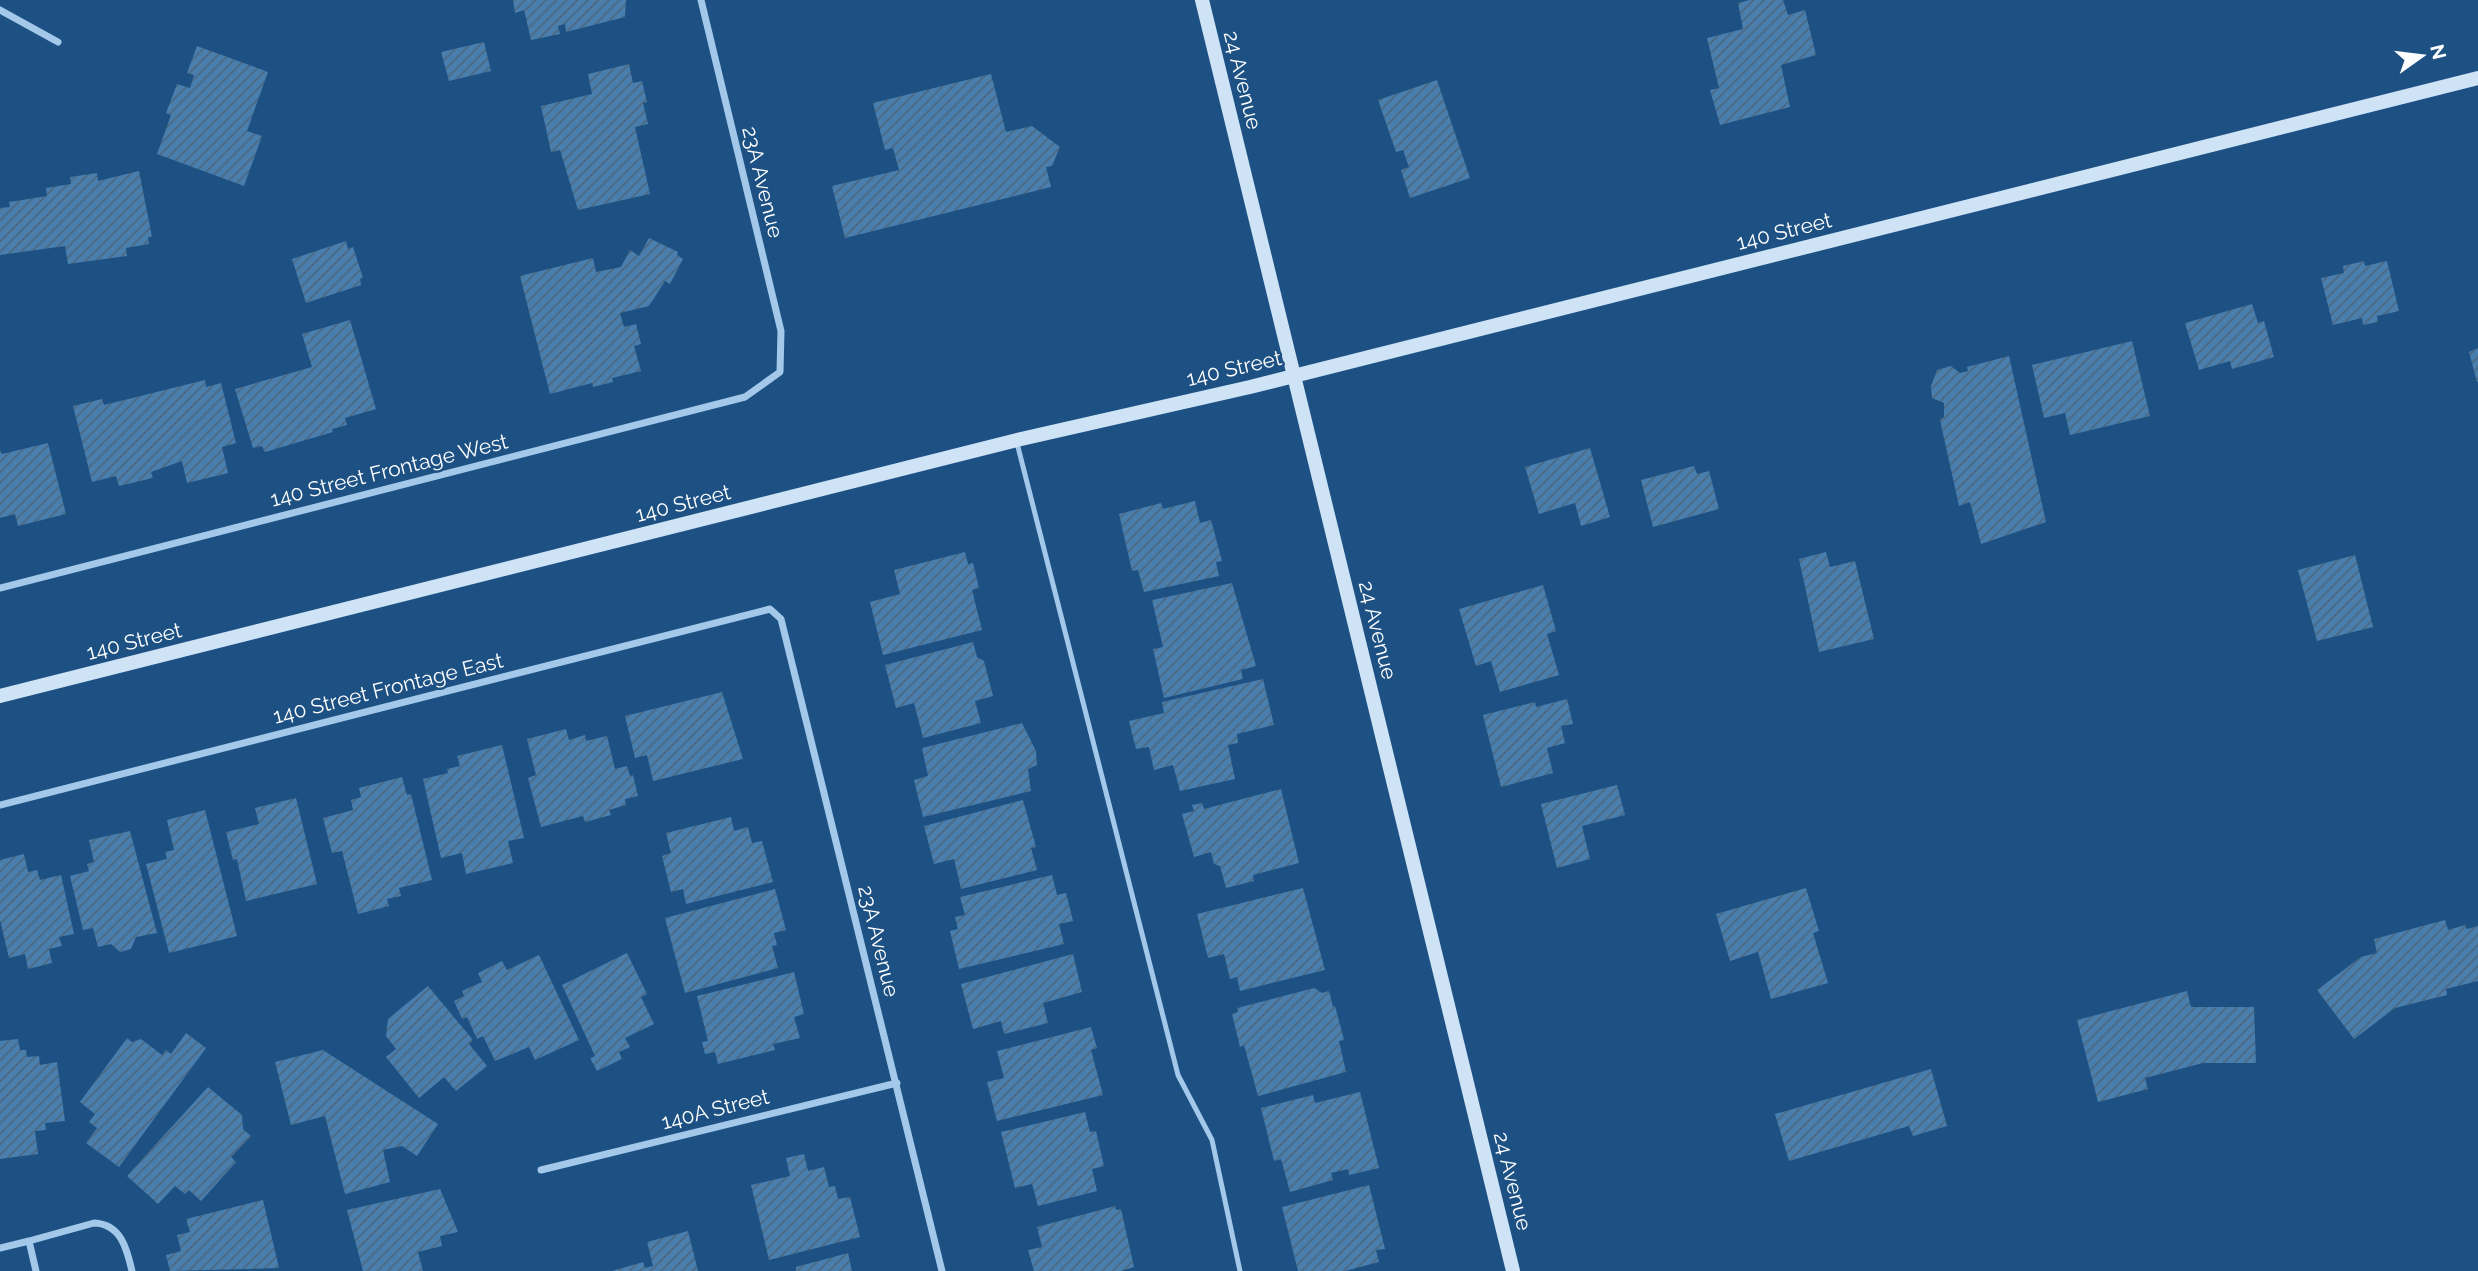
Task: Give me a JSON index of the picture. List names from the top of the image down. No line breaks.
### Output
{"streets":{"main road":["24 Avenue","140 Street"],"street":["23A Avenue","140 Street Frontage West","140 Street Frontage East","140A Street"]},"crossings":[["24 Avenue","140 Street"],["23A Avenue","140 Street Frontage West"],["23A Avenue","140 Street Frontage East"],["23A Avenue","140A Street"]],"north":"right"}
